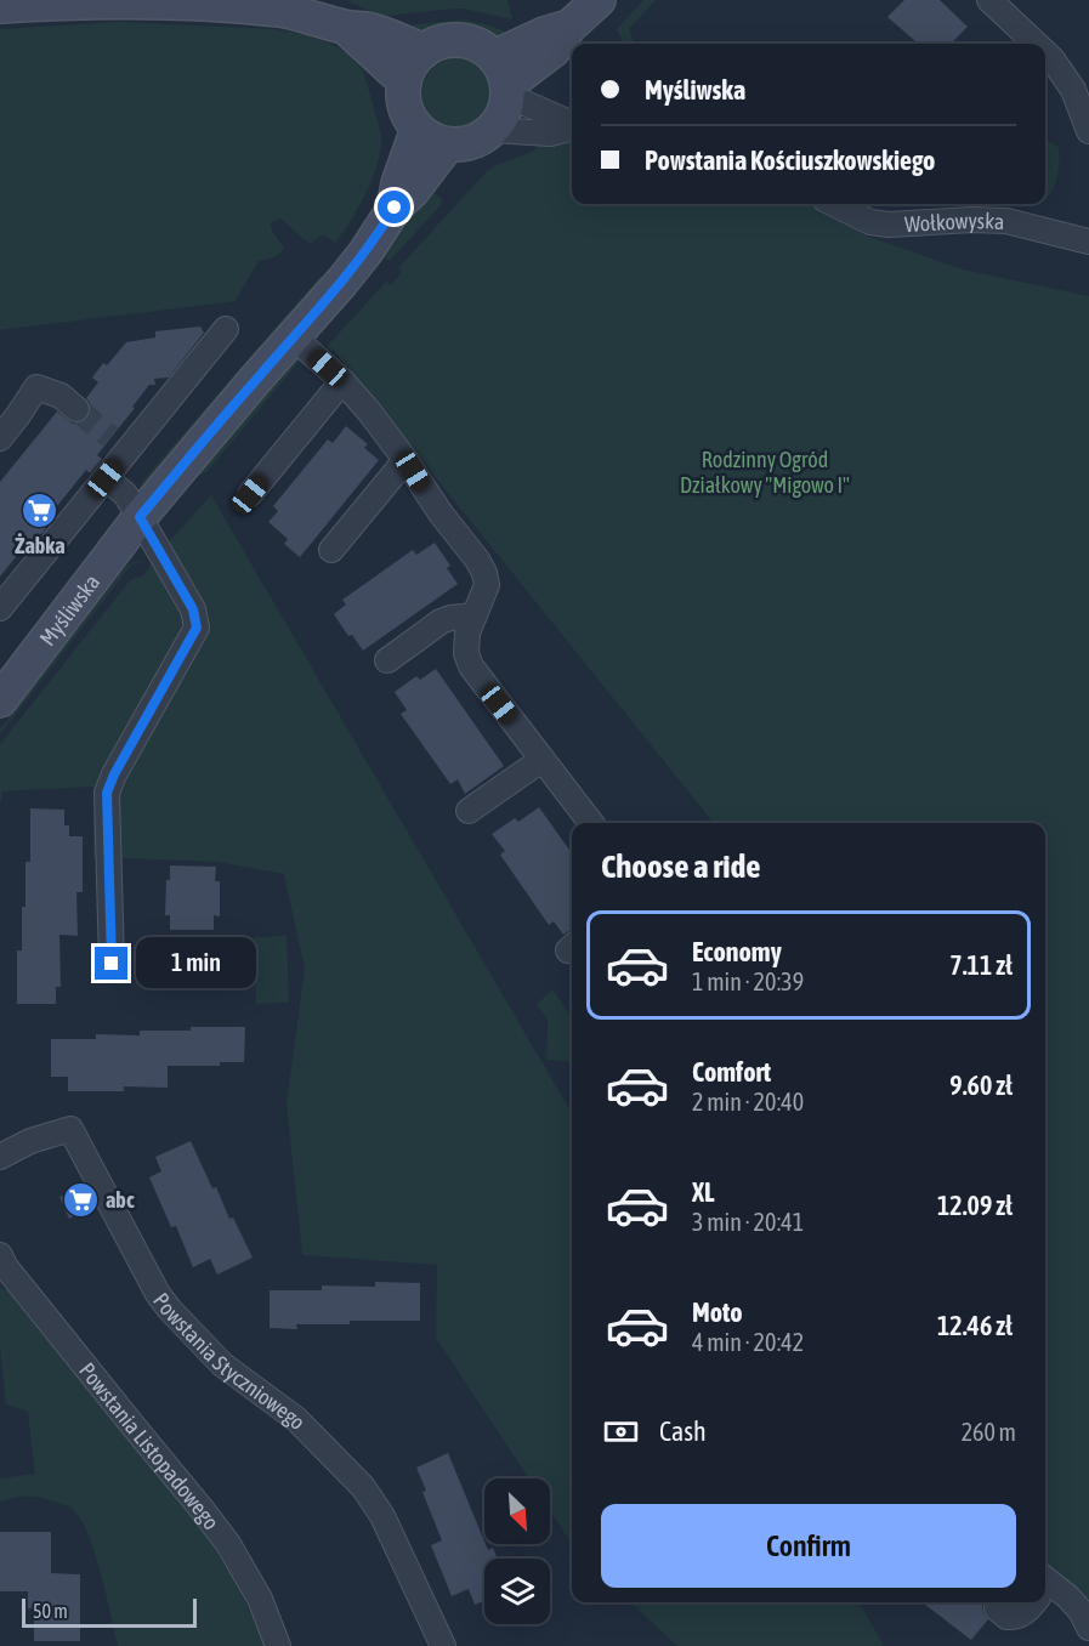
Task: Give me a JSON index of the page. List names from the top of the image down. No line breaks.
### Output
{"streets":{"street":["Wołkowyska","Myśliwska","Powstania Styczniowego","Powstania Listopadowego"]},"parks":["Rodzinny Ogród Działkowy \"Migowo I\""],"places":{"supermarket":["Żabka","abc"]},"scale_bar":"50 m","north":"bottom right","page":{"banner":["Myśliwska","Powstania Kościuszkowskiego"],"heading":"Choose a ride","list":[{"name":"Economy","note":"1 min · 20:39","value":"7.11 zł"},{"name":"Comfort","note":"2 min · 20:40","value":"9.60 zł"},{"name":"XL","note":"3 min · 20:41","value":"12.09 zł"},{"name":"Moto","note":"4 min · 20:42","value":"12.46 zł"}],"bubble":"1 min","pay":["Cash","260 m"],"buttons":"Confirm","scale":"50 m"}}
